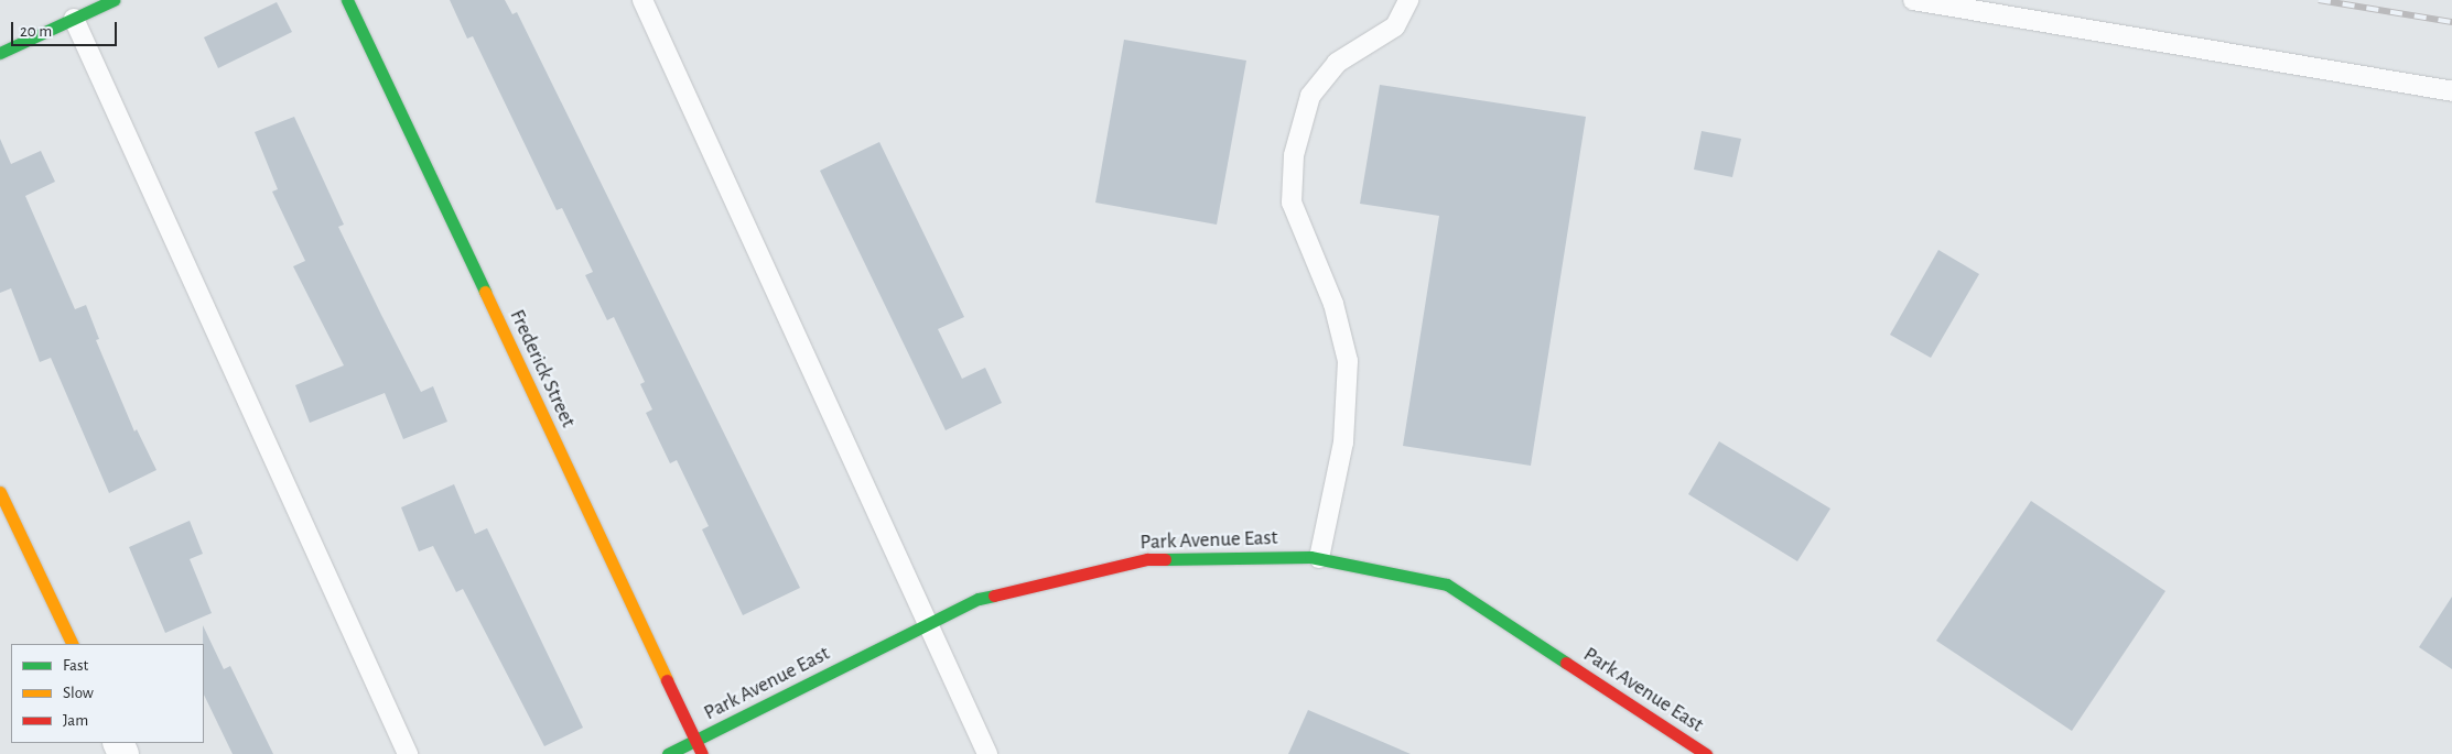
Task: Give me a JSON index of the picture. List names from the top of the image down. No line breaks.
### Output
{"streets":{"street":["Frederick Street","Park Avenue East"]},"crossings":[["Frederick Street","Park Avenue East"]],"legend":["Fast","Slow","Jam"],"scale_bar":"20 m"}
